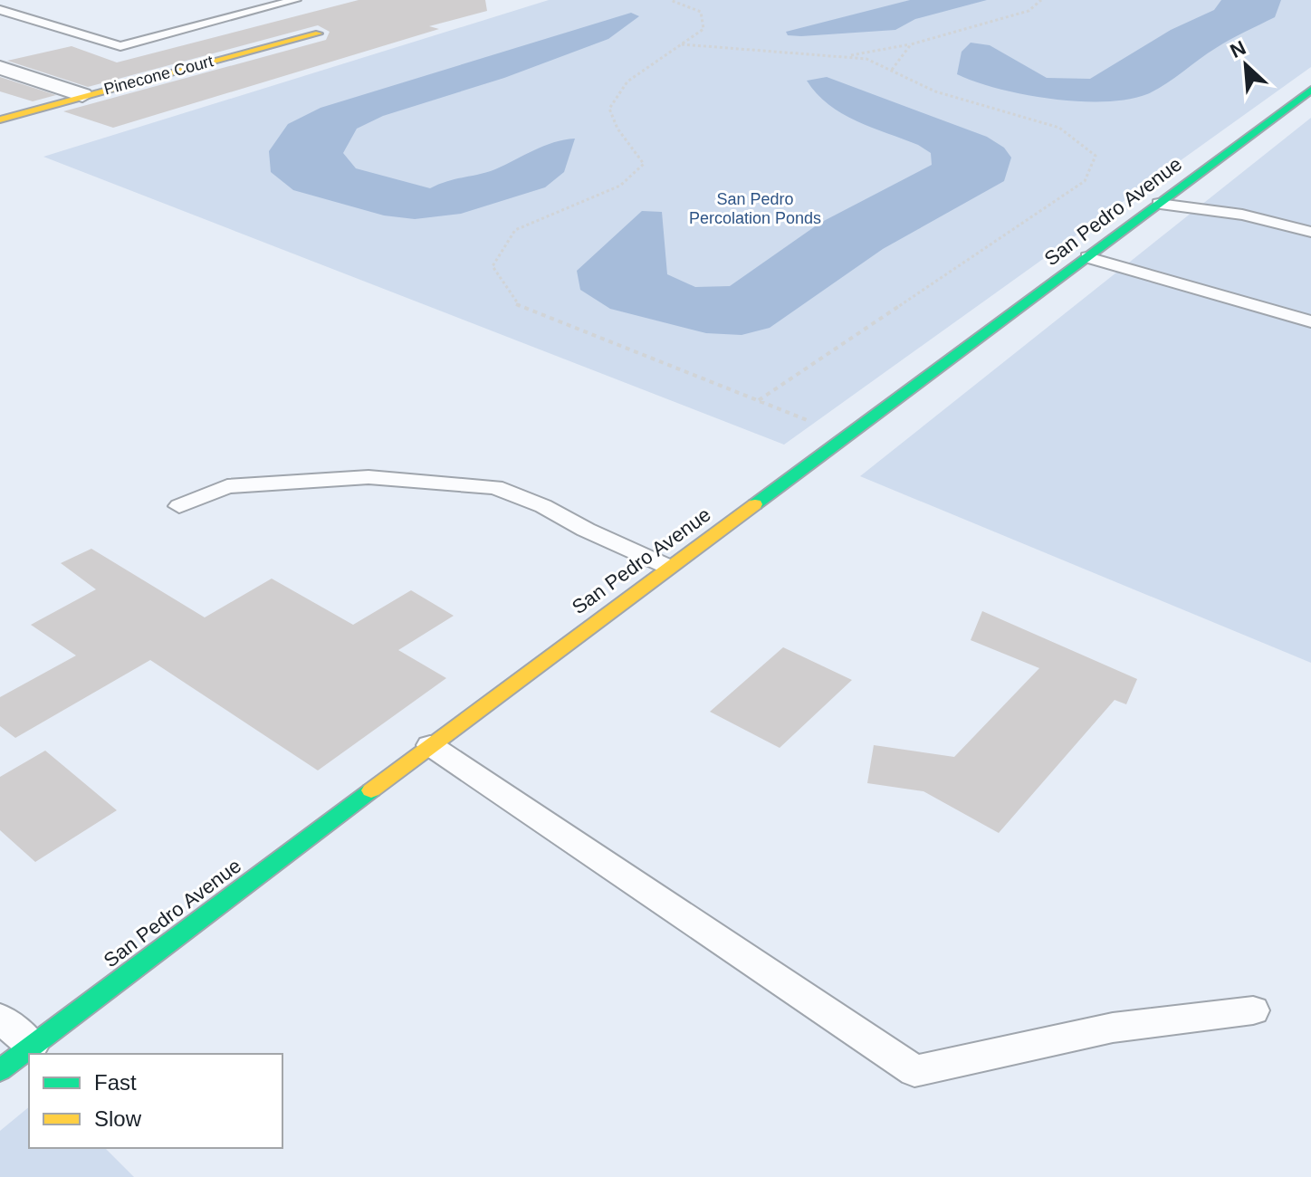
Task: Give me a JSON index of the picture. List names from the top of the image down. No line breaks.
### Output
{"streets":{"street":["Pinecone Court","San Pedro Avenue"]},"parks":["San Pedro Percolation Ponds"],"legend":["Fast","Slow"],"north":"top left"}
